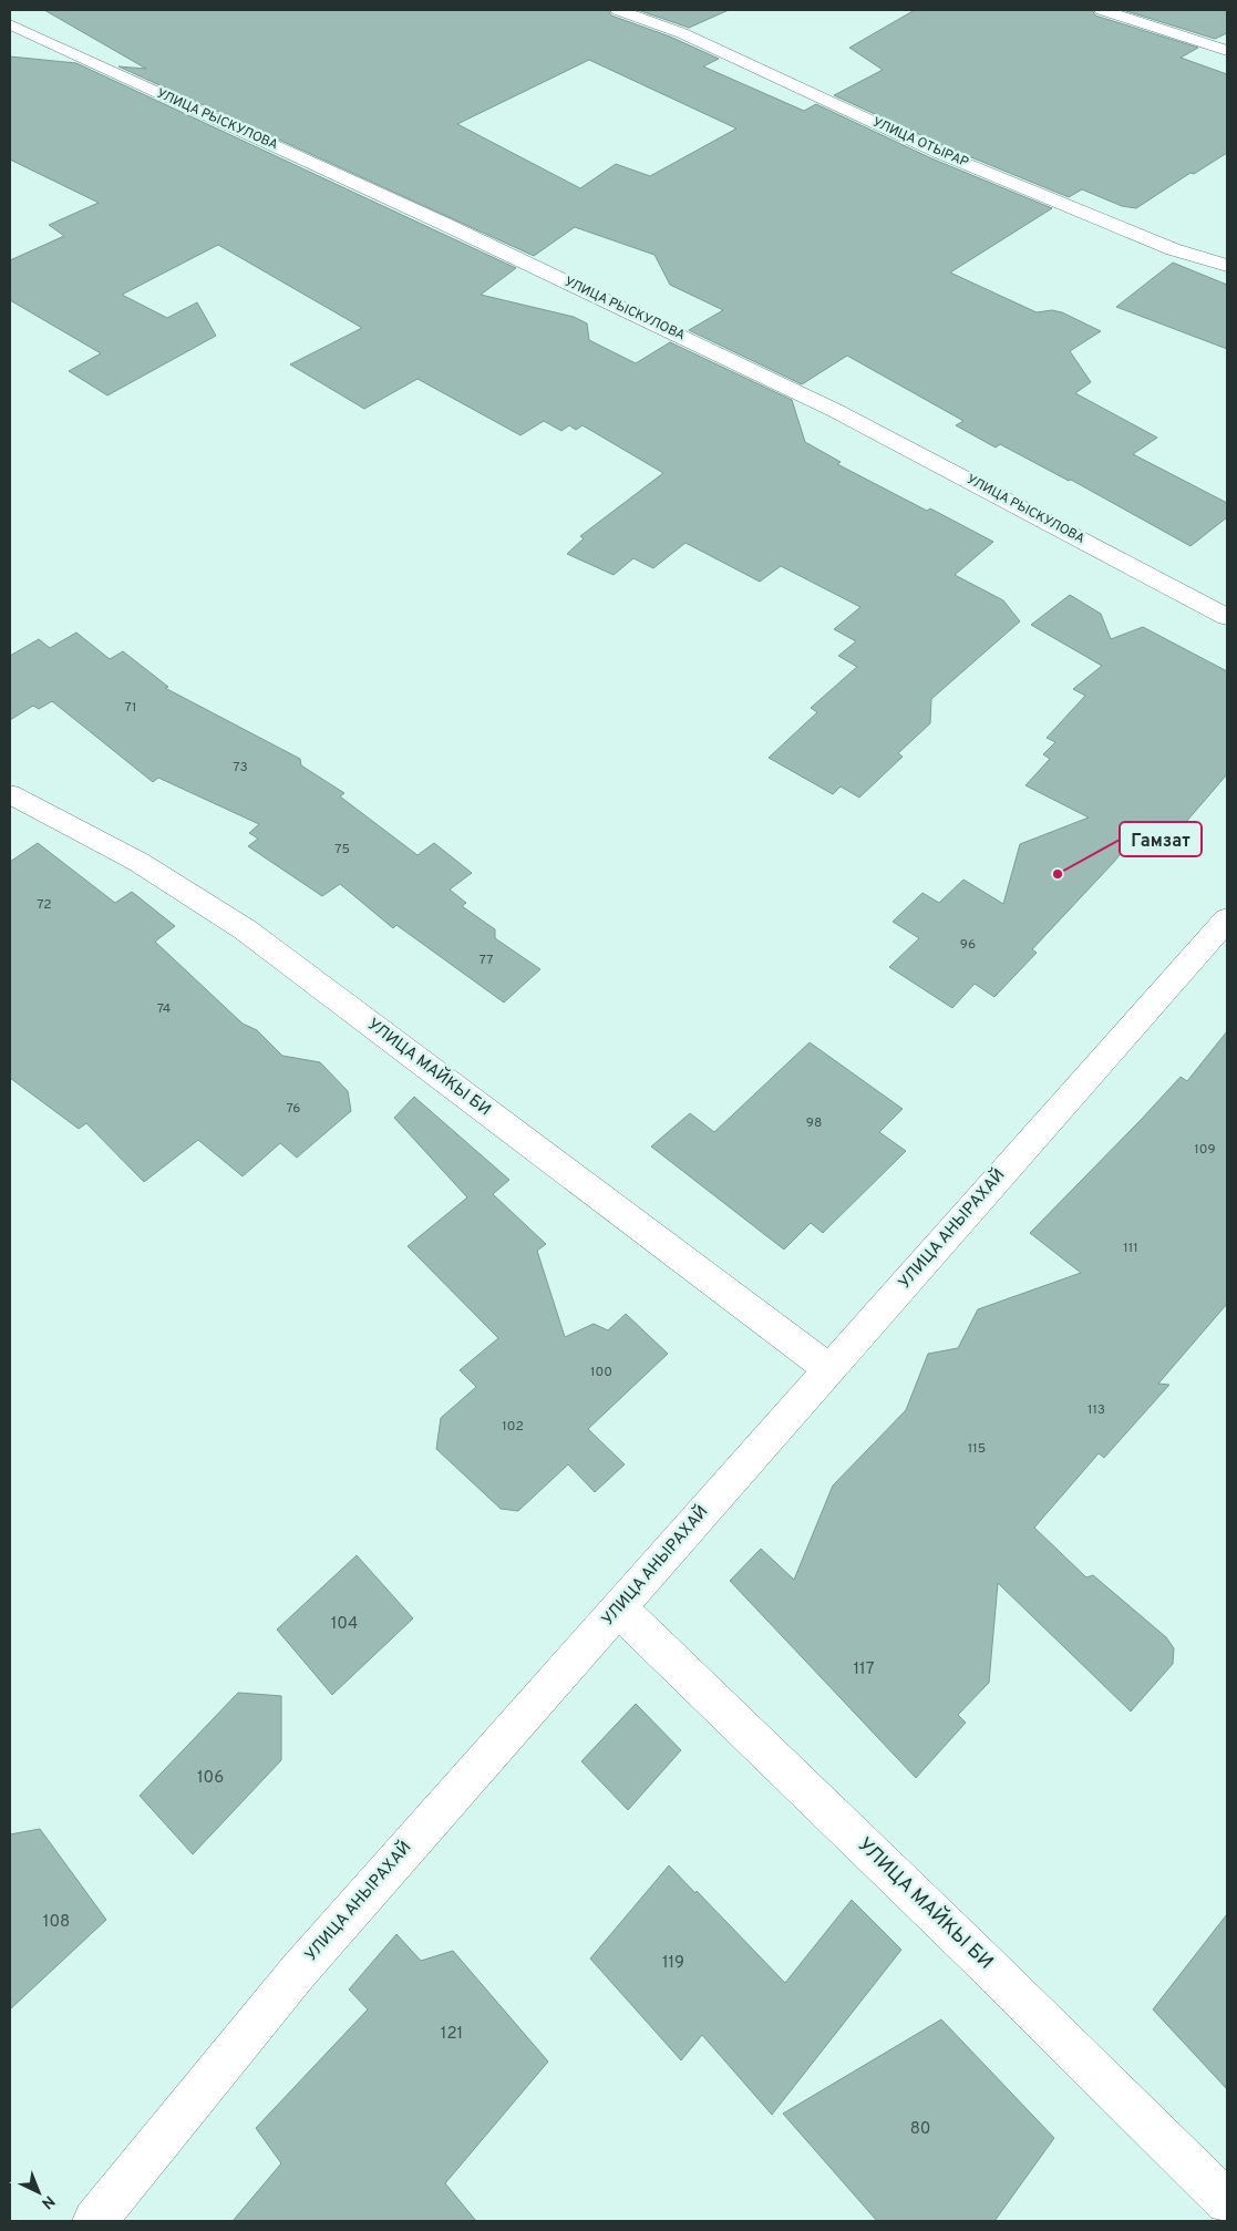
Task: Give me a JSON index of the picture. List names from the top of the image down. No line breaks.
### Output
{"streets":{"street":["УЛИЦА РЫСКУЛОВА","УЛИЦА ОТЫРАР","УЛИЦА МАЙКЫ БИ","УЛИЦА АНЫРАХАЙ"]},"crossings":[["УЛИЦА МАЙКЫ БИ","УЛИЦА АНЫРАХАЙ"]],"places":["Гамзат"],"house_numbers":["71","73","75","72","96","77","74","76","98","109","111","100","113","102","115","104","117","106","108","119","121","80"],"north":"bottom right"}
